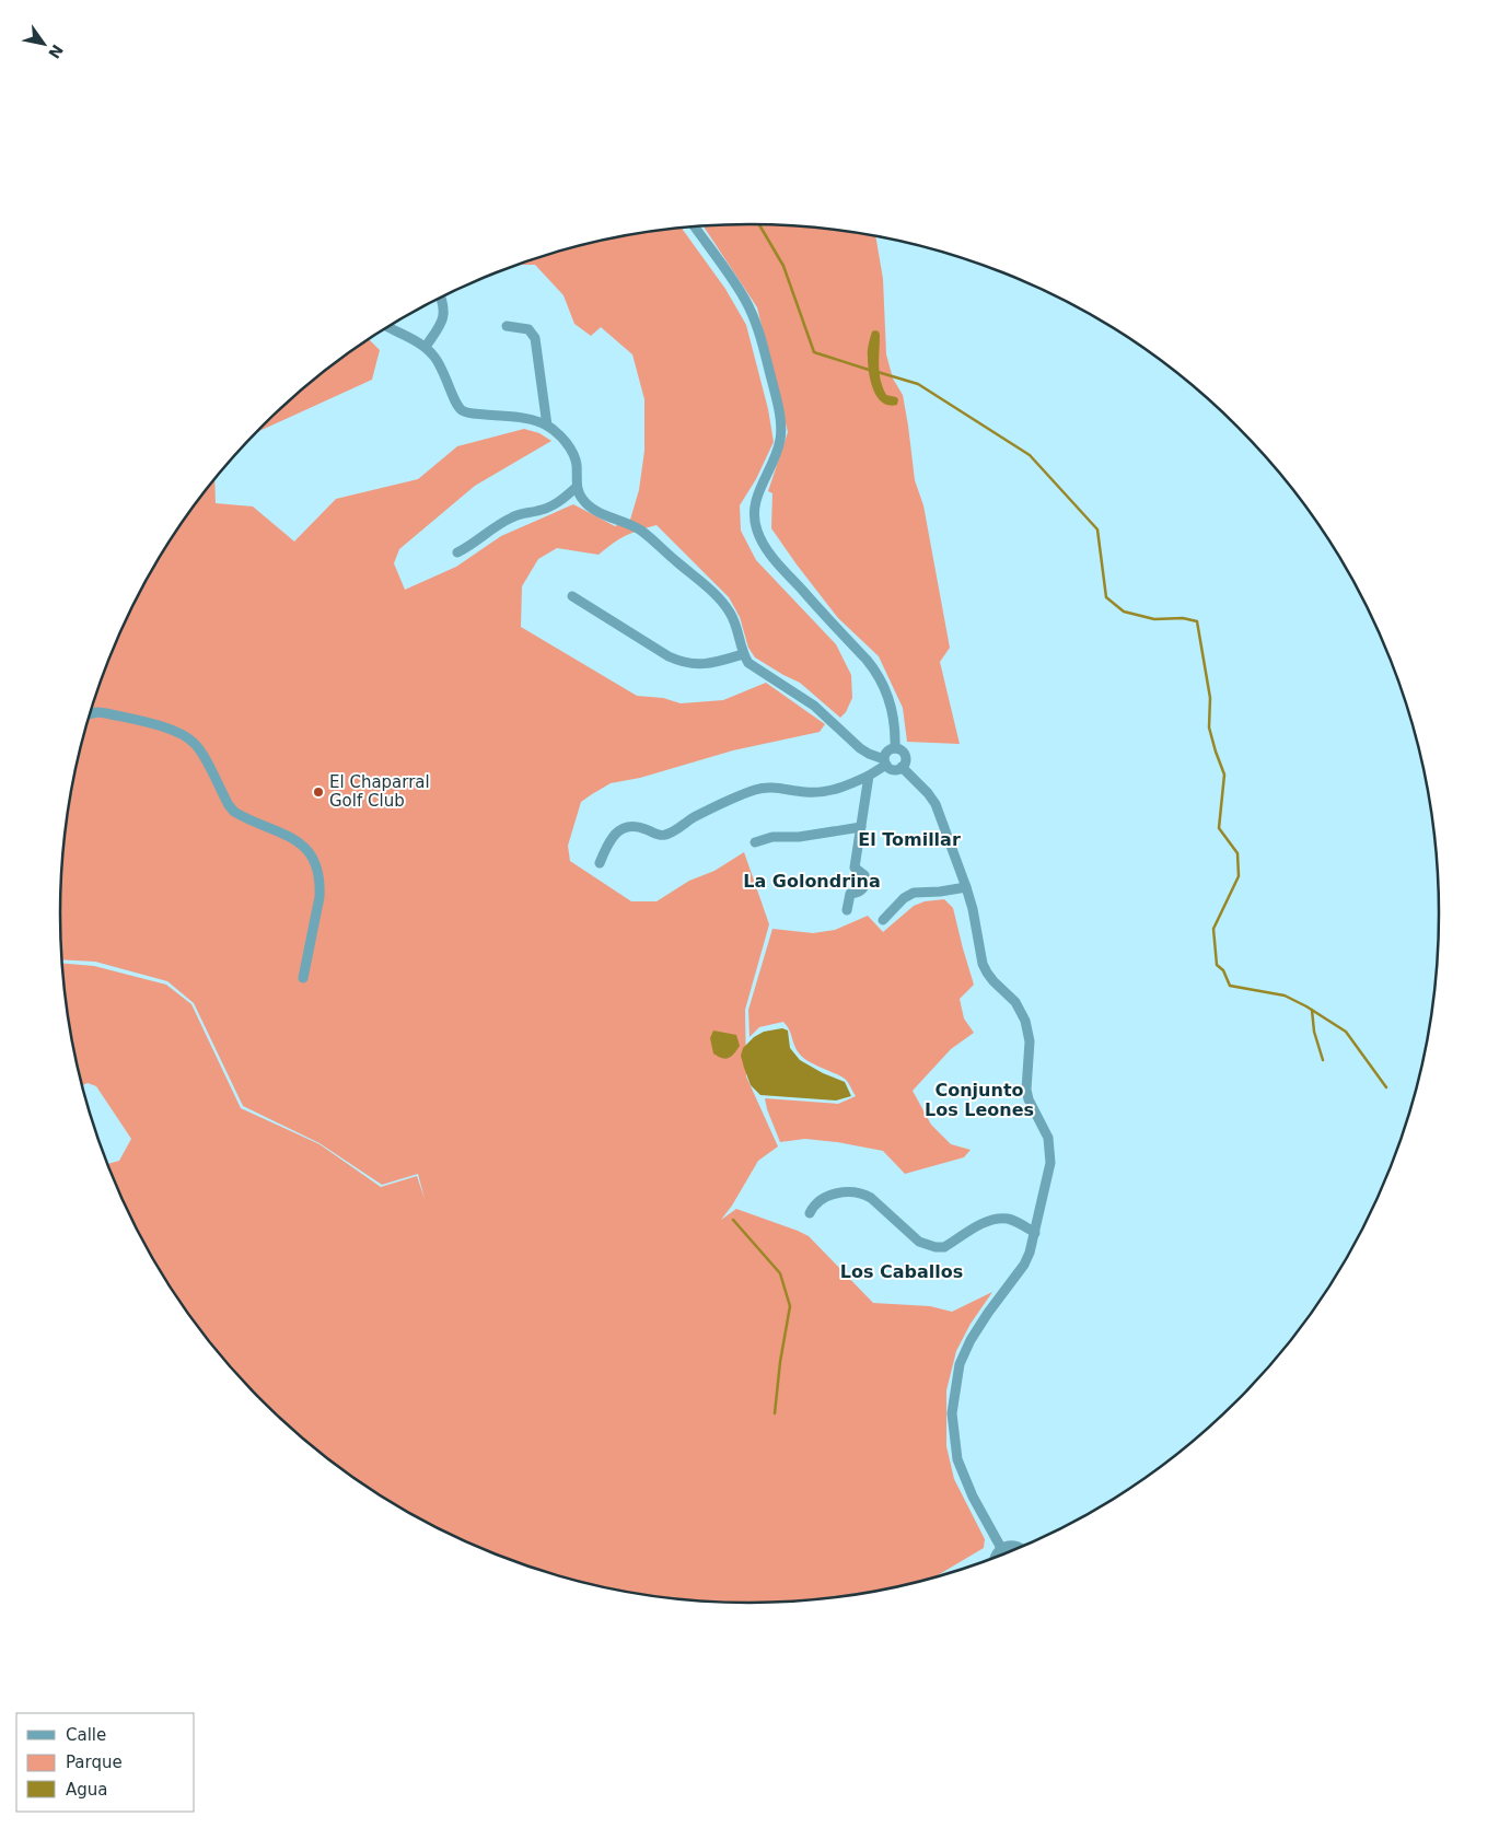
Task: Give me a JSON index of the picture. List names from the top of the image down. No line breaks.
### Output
{"districts":["El Tomillar","La Golondrina","Conjunto Los Leones","Los Caballos"],"places":["El Chaparral Golf Club"],"legend":["Calle","Parque","Agua"],"north":"bottom right"}
